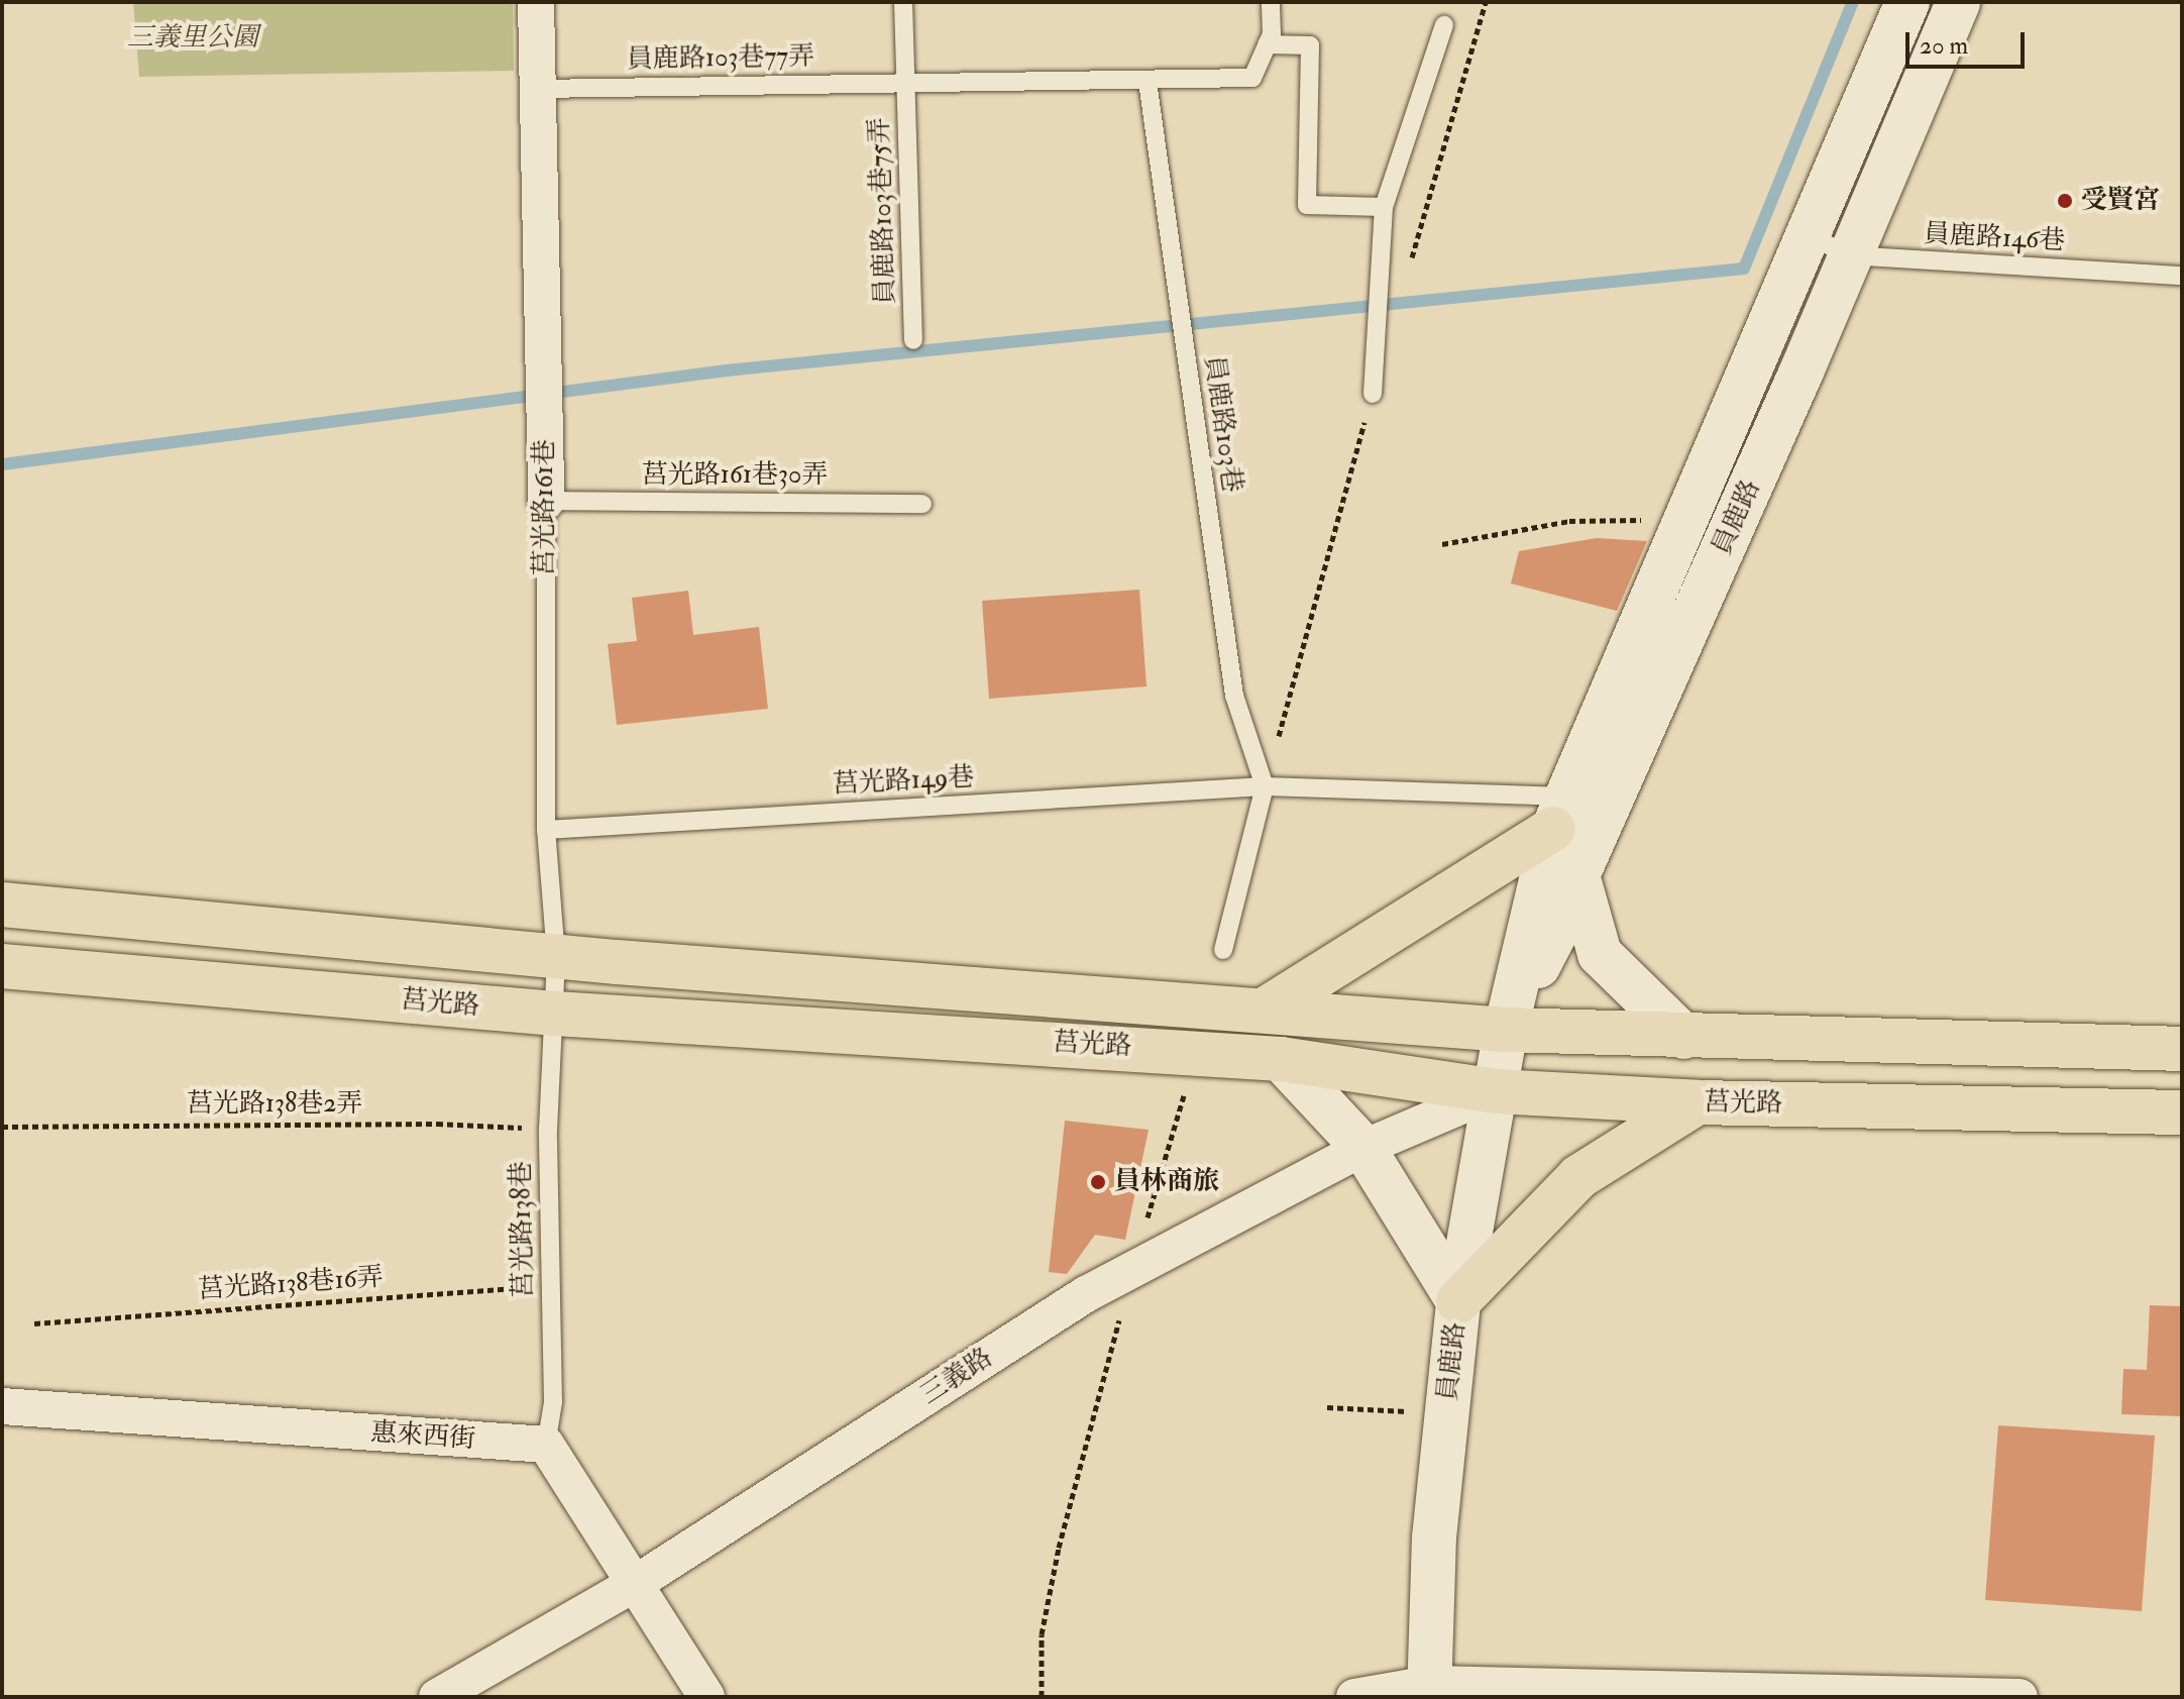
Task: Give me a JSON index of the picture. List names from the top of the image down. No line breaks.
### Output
{"streets":{"main road":["莒光路"],"street":["莒光路161巷","員鹿路","三義路","惠來西街"],"lane":["員鹿路103巷77弄","員鹿路103巷75弄","員鹿路146巷","員鹿路103巷","莒光路161巷30弄","莒光路149巷","莒光路138巷"],"path":["莒光路138巷2弄","莒光路138巷16弄"]},"crossings":[["員鹿路103巷77弄","員鹿路103巷75弄"],["員鹿路103巷77弄","莒光路161巷"],["員鹿路146巷","員鹿路"],["員鹿路103巷","莒光路149巷"],["莒光路161巷30弄","莒光路161巷"],["莒光路161巷","莒光路149巷"],["莒光路161巷","莒光路"],["莒光路161巷","莒光路138巷"],["員鹿路","莒光路"],["員鹿路","三義路"],["莒光路","莒光路138巷"],["莒光路","三義路"],["莒光路138巷2弄","莒光路138巷"],["莒光路138巷","莒光路138巷16弄"],["莒光路138巷","惠來西街"]],"parks":["三義里公園"],"places":["受賢宮","員林商旅"],"scale_bar":"20 m"}
